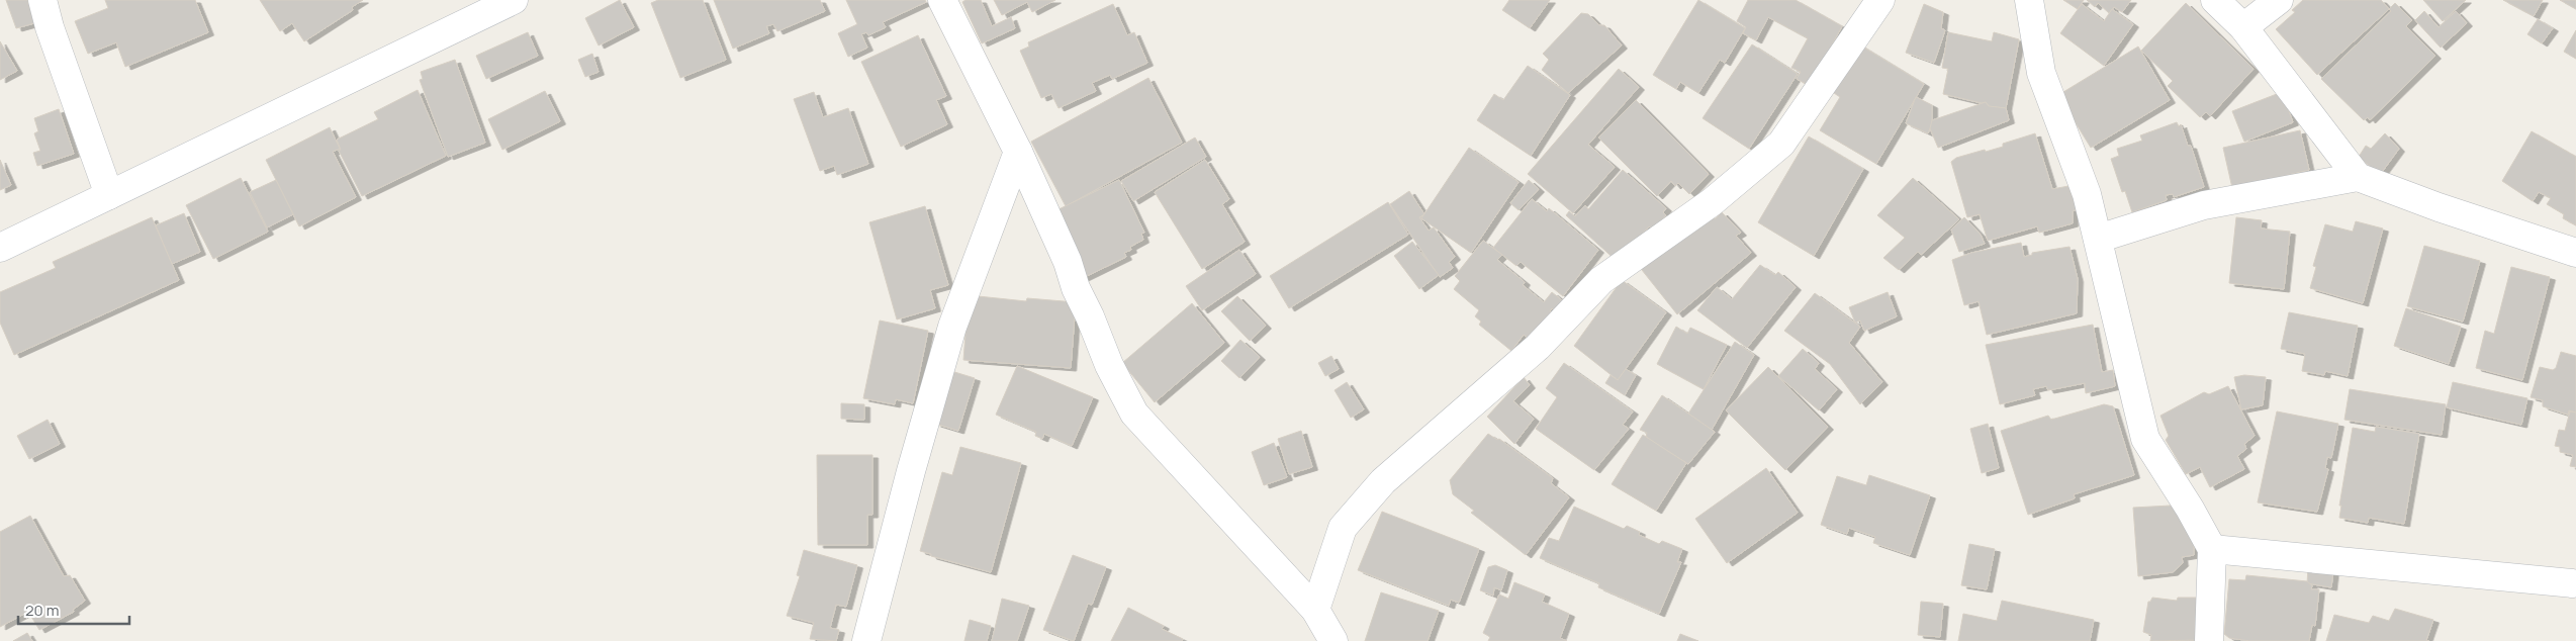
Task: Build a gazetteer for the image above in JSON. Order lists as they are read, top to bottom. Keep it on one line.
{"scale_bar":"20 m"}
